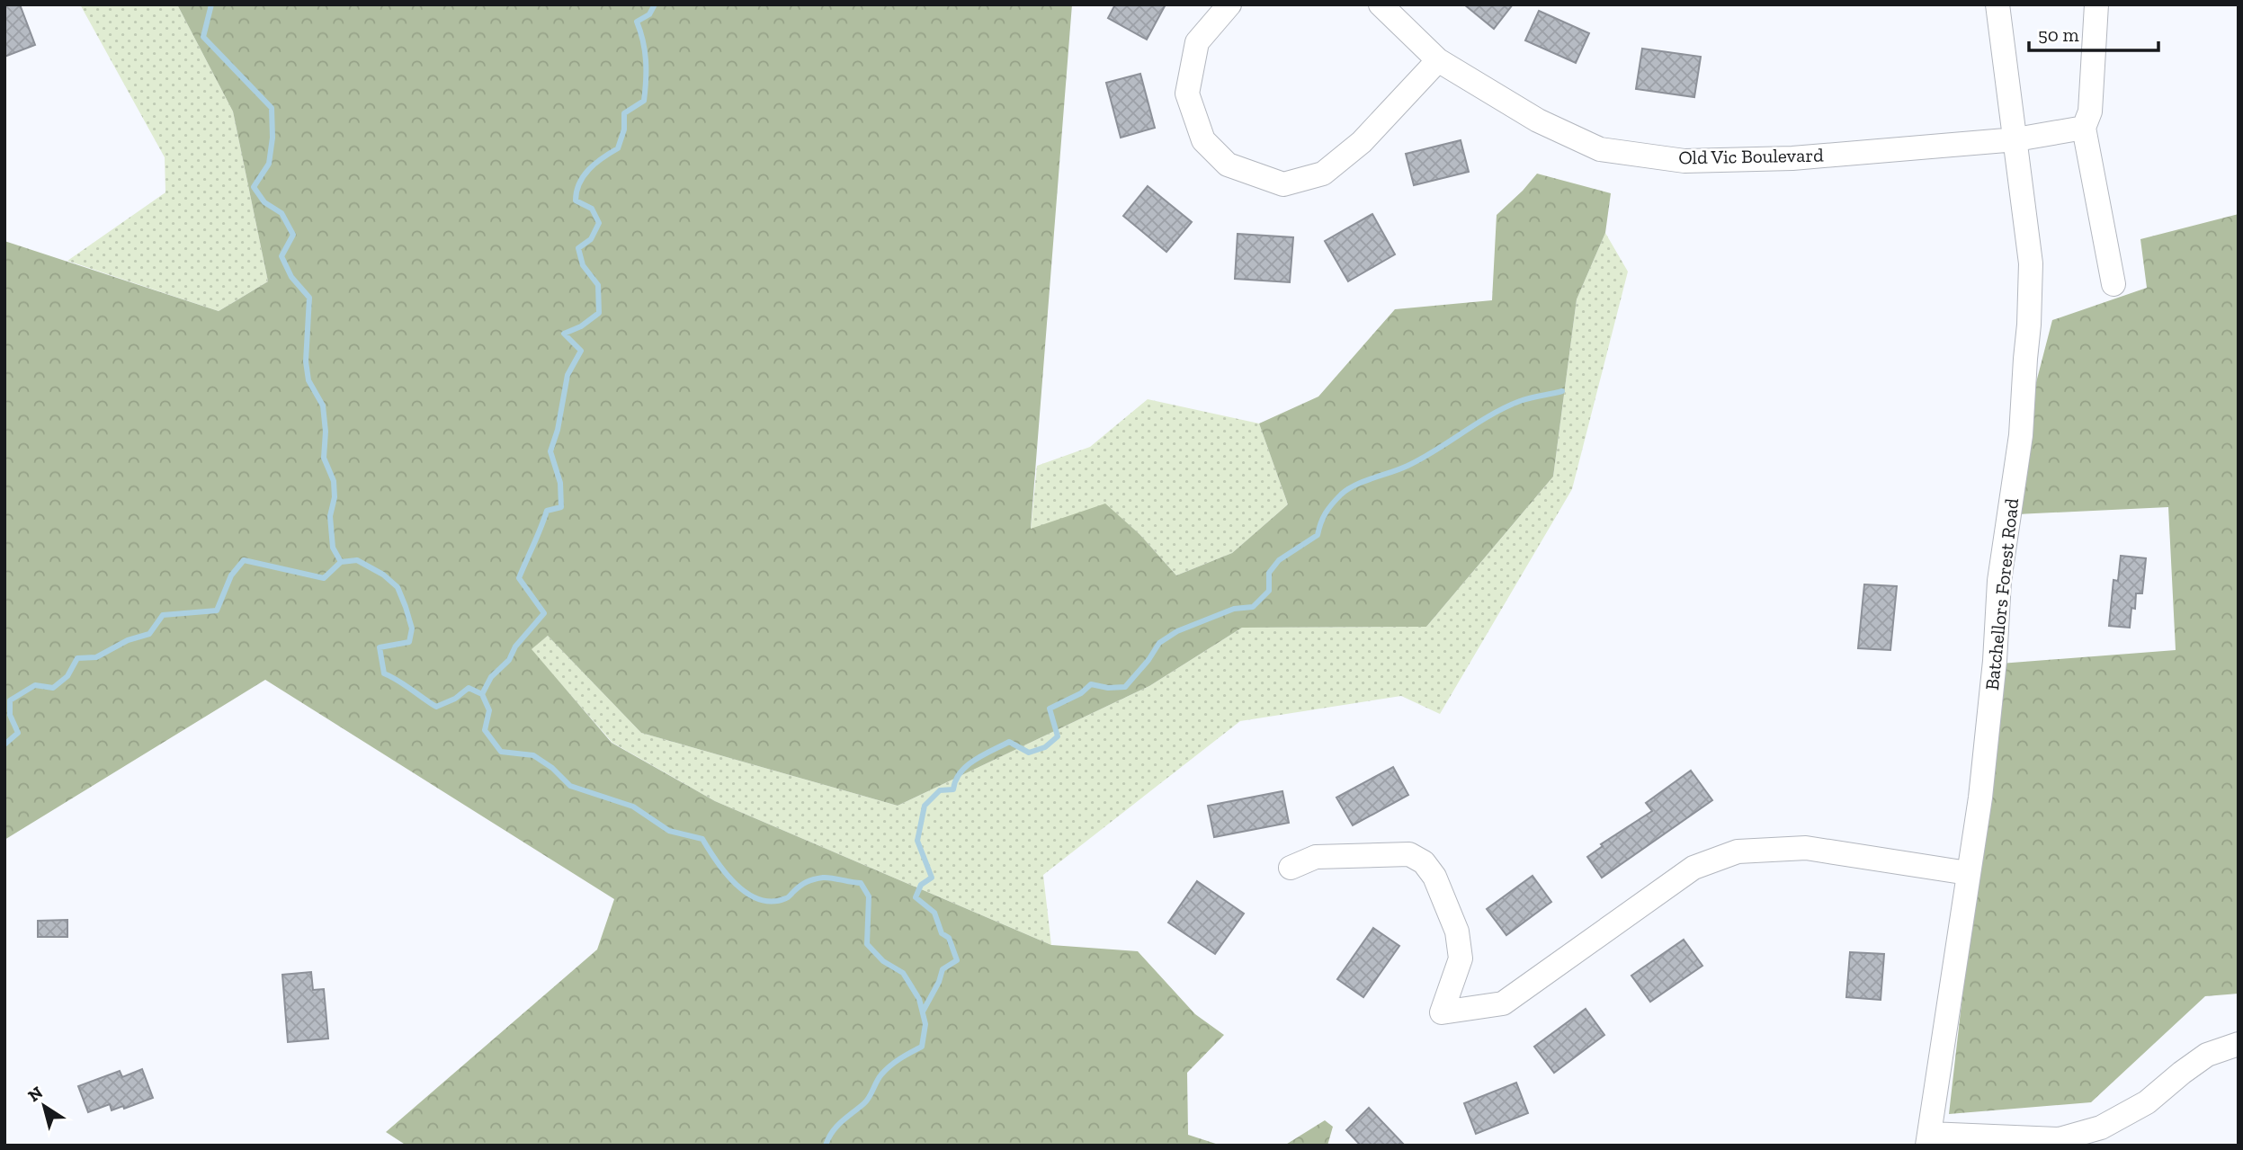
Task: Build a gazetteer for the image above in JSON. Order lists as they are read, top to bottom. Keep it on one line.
{"streets":{"street":["Old Vic Boulevard","Batchellors Forest Road"]},"crossings":[["Old Vic Boulevard","Batchellors Forest Road"]],"scale_bar":"50 m","north":"top left"}
